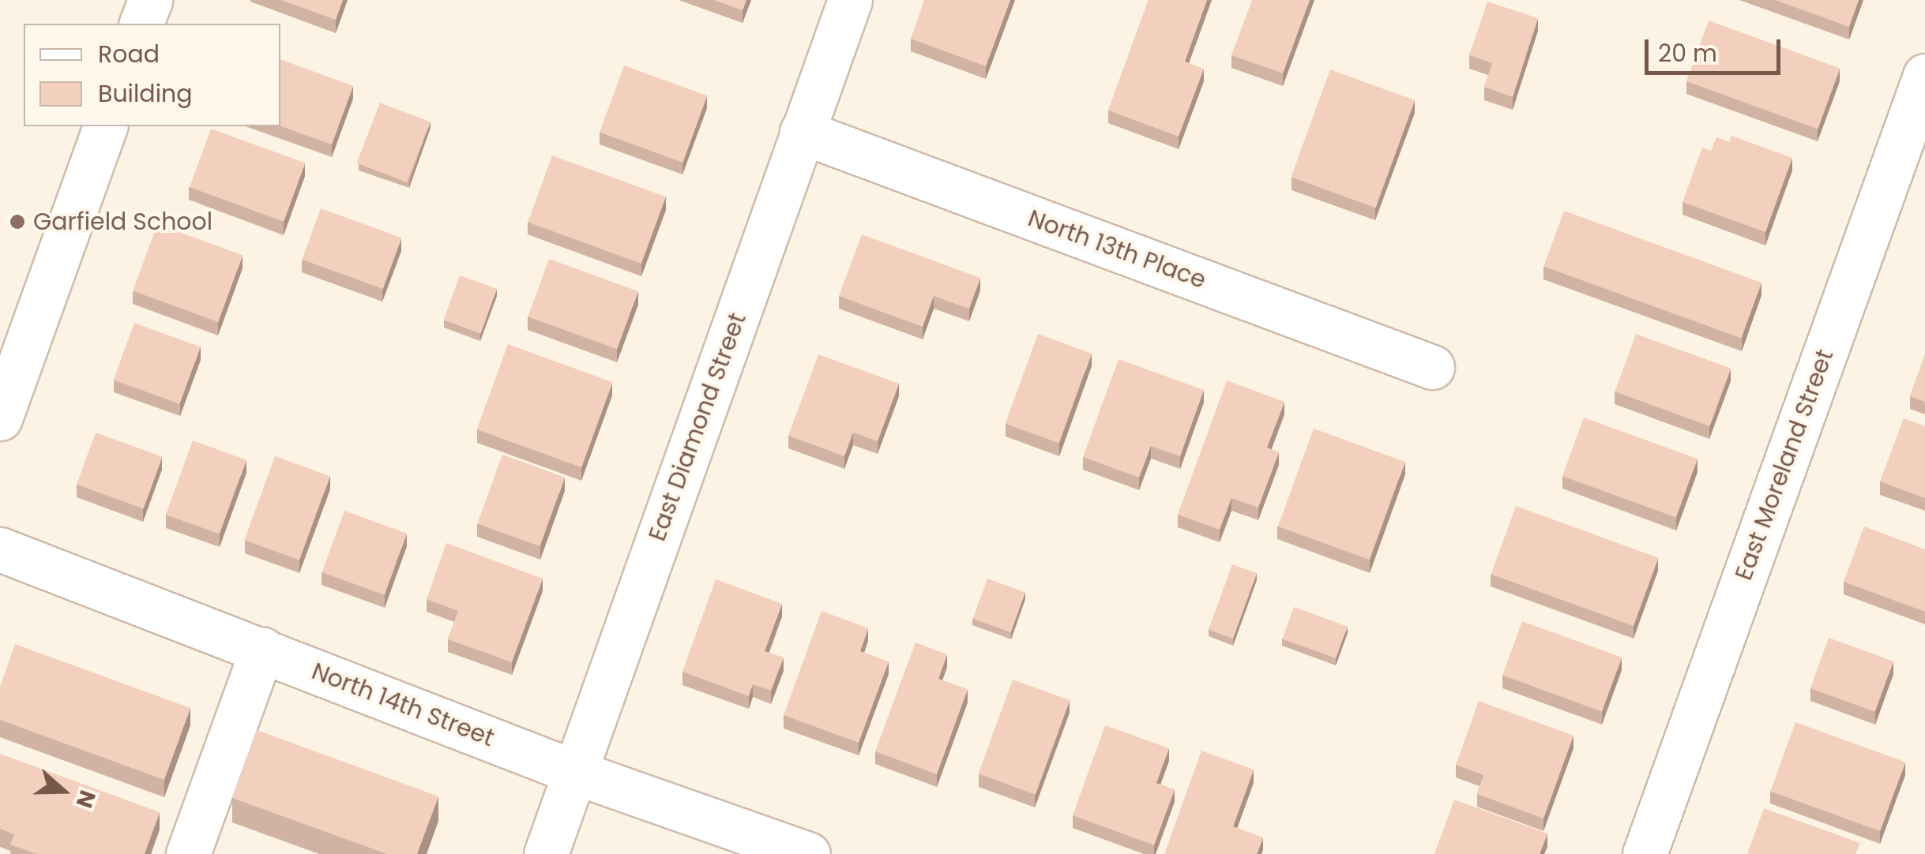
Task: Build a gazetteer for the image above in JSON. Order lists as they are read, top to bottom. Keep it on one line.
{"streets":{"street":["North 13th Place","East Diamond Street","East Moreland Street","North 14th Street"]},"crossings":[["North 13th Place","East Diamond Street"],["East Diamond Street","North 14th Street"]],"places":["Garfield School"],"legend":["Road","Building"],"scale_bar":"20 m","north":"right"}
